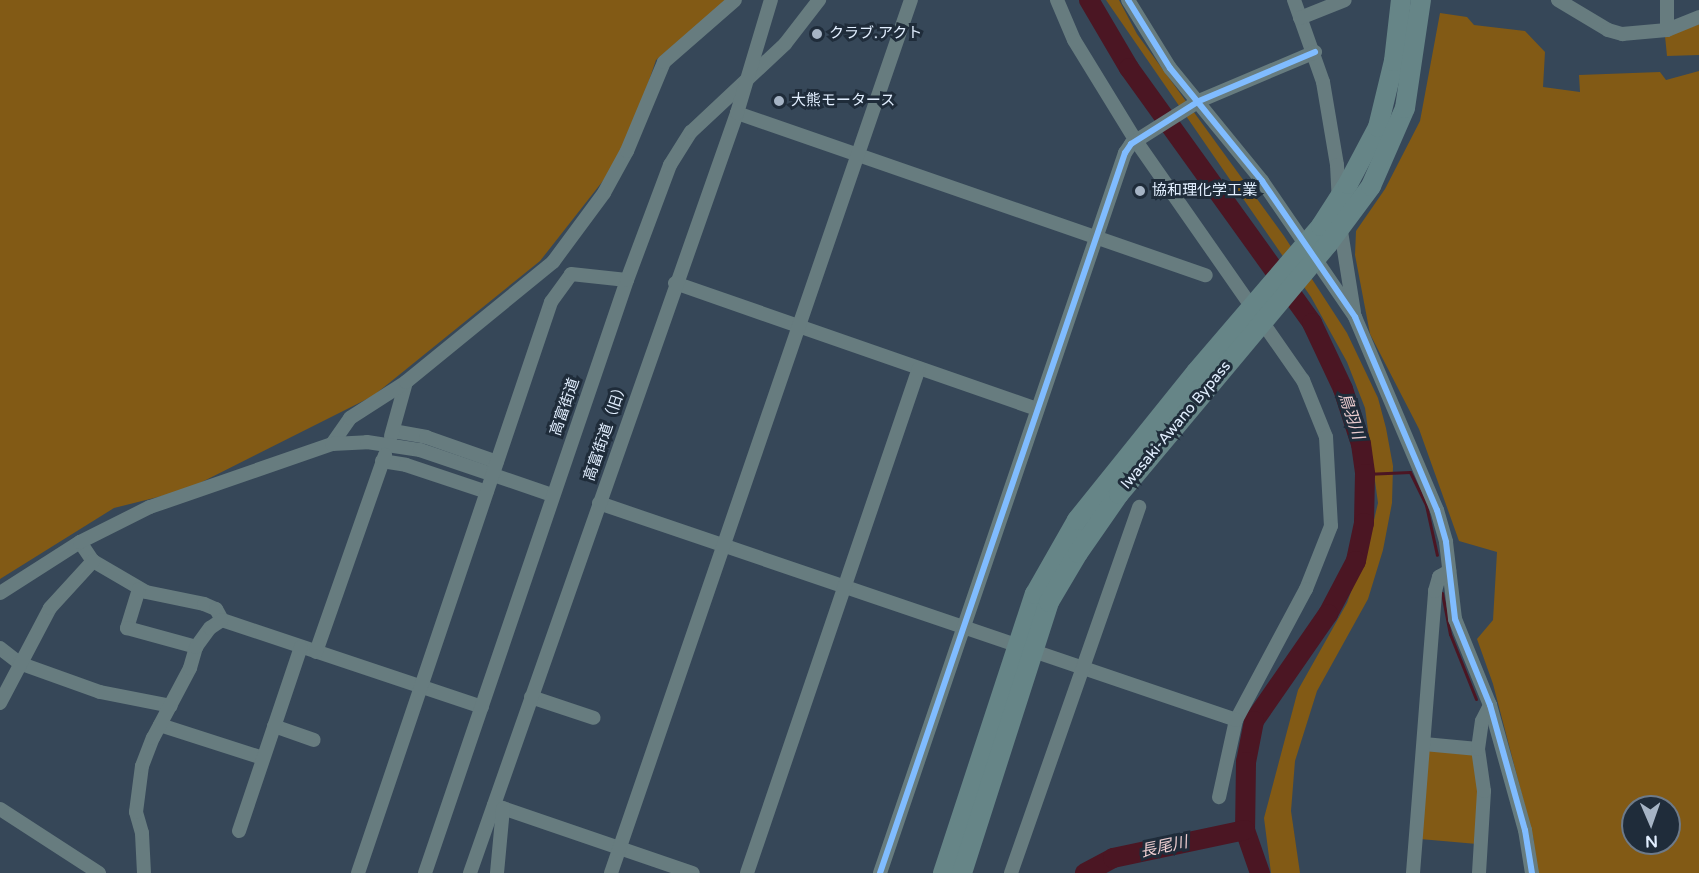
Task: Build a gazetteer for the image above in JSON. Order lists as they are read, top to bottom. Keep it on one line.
{"streets":{"highway":["Iwasaki-Awano Bypass"],"street":["高富街道","高富街道（旧）"]},"crossings":[["高富街道","高富街道（旧）"]],"water":["鳥羽川","長尾川"],"places":["クラブ.アクト","大熊モータース","協和理化学工業"],"north":"bottom"}
